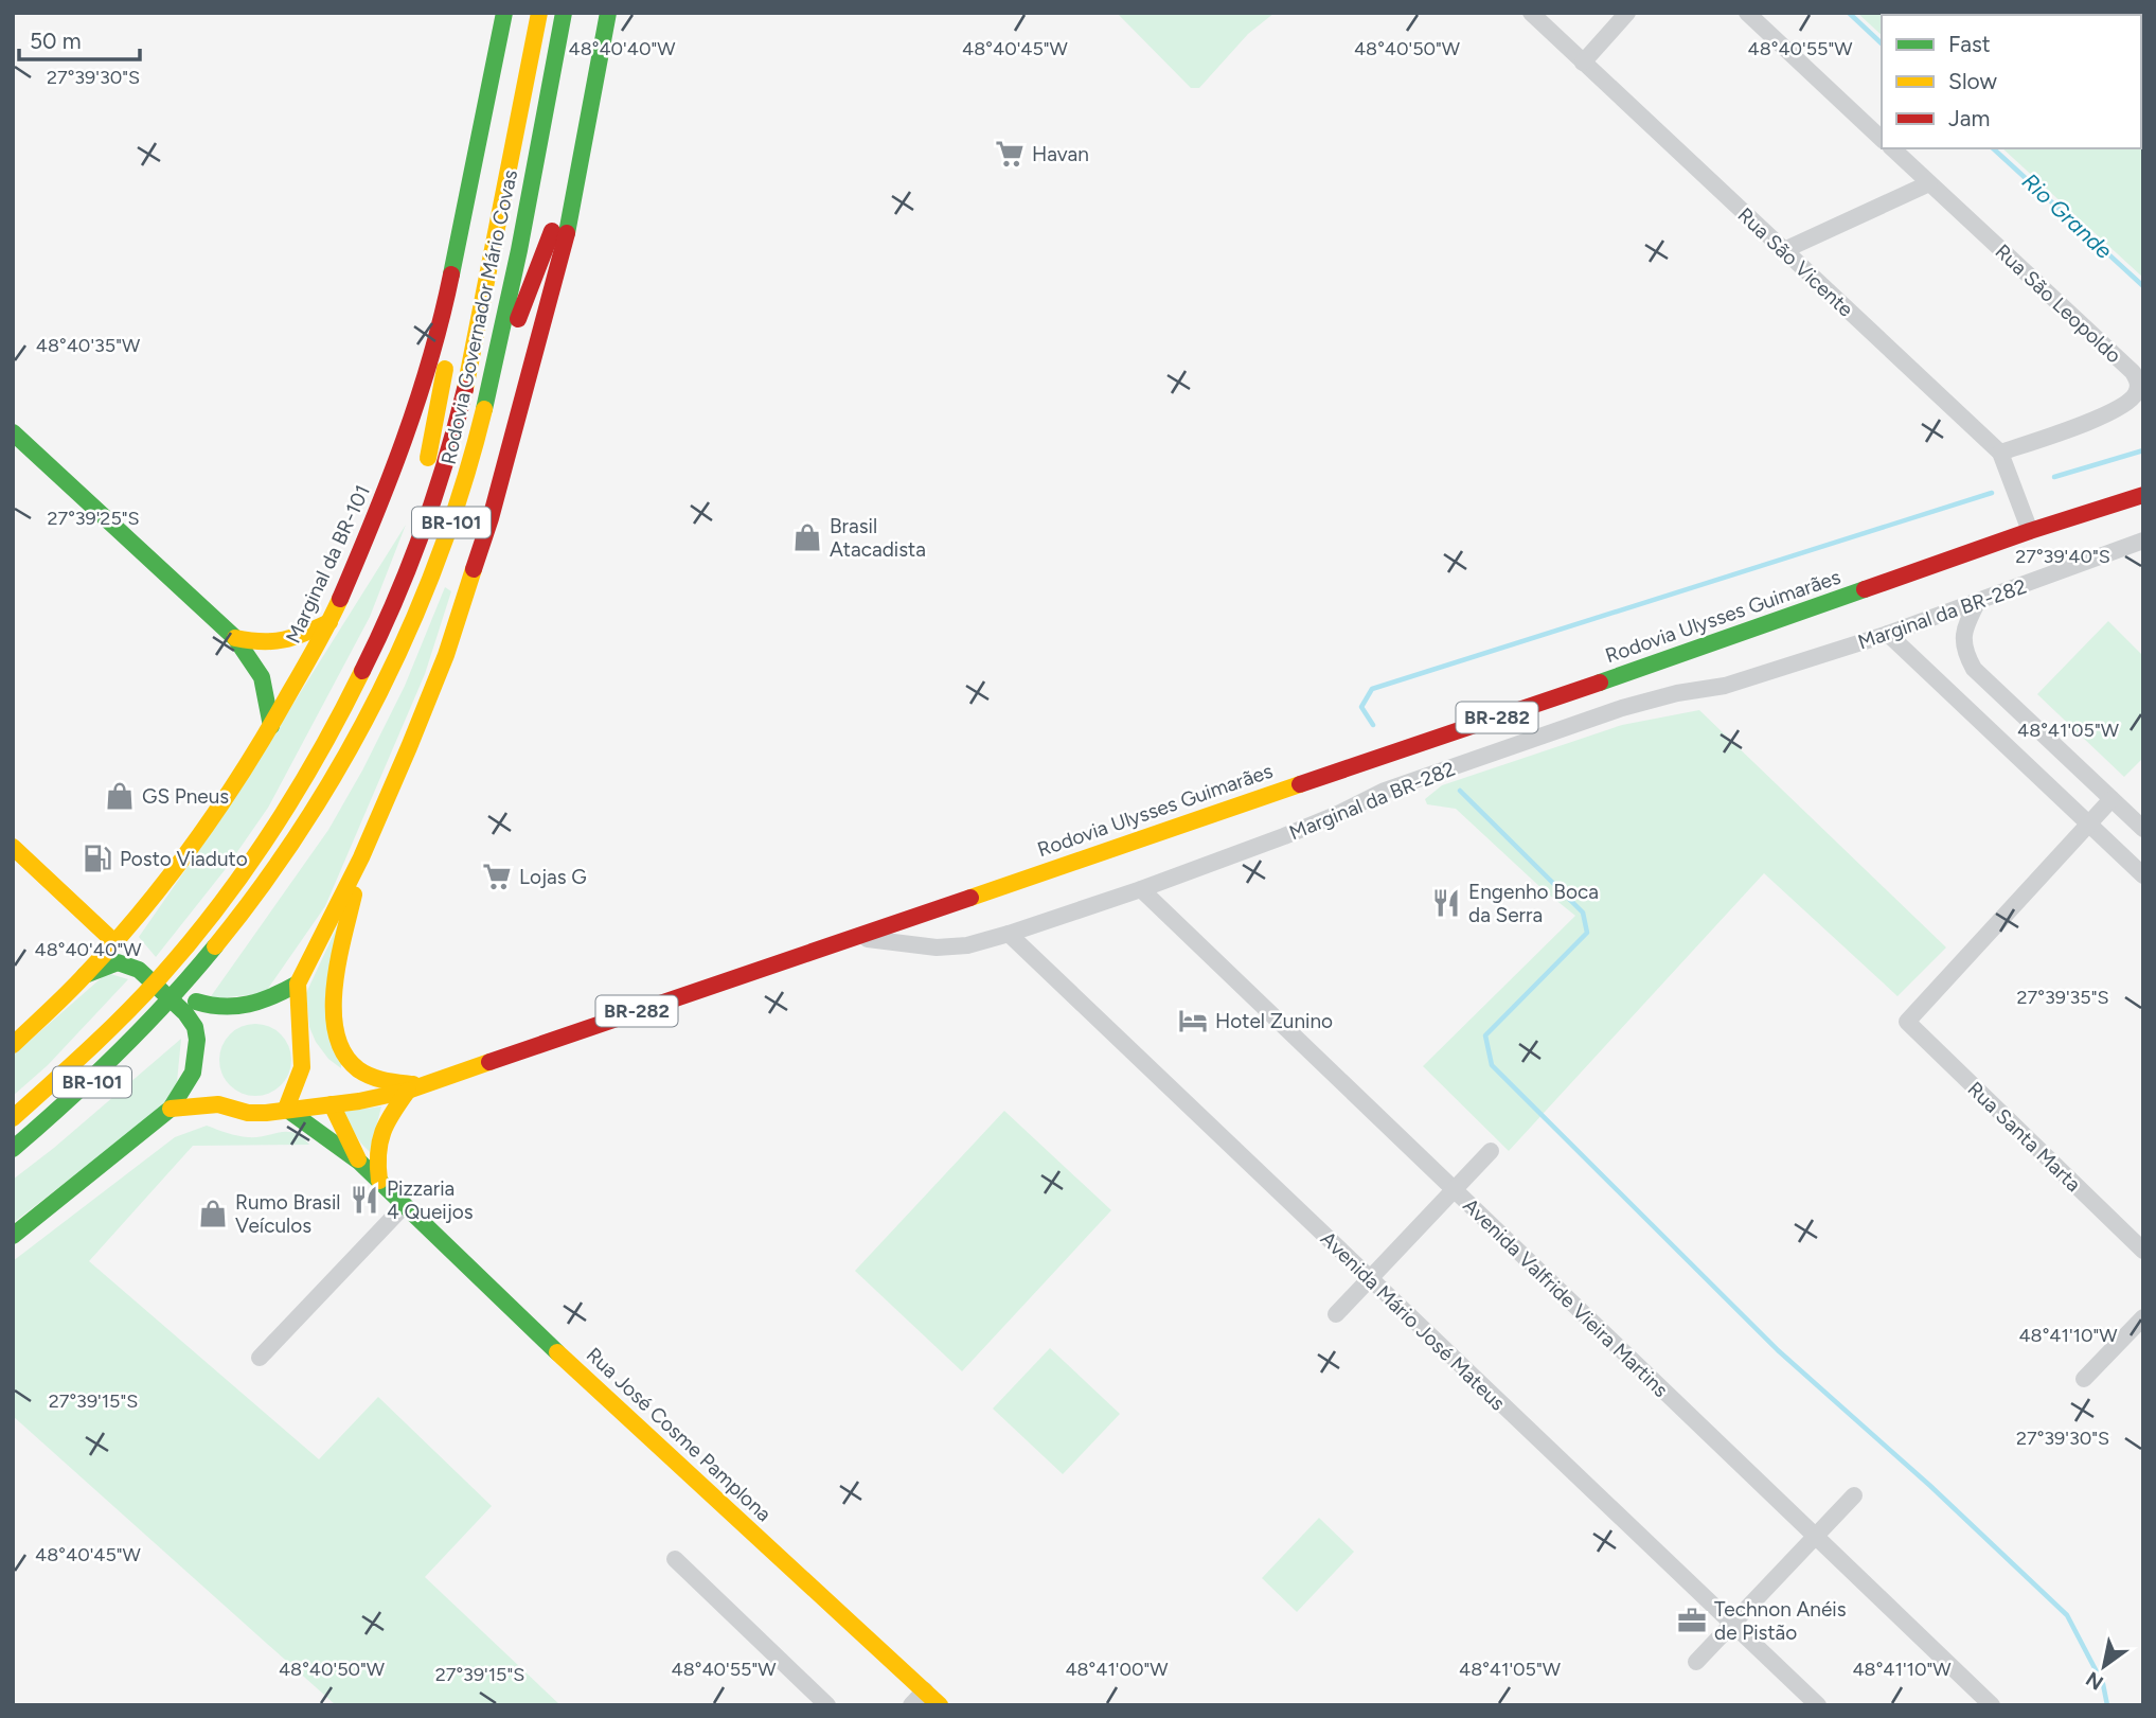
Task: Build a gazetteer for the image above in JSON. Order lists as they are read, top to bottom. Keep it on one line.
{"streets":{"main road":["Rodovia Governador Mário Covas","BR-101","Marginal da BR-101","Rodovia Ulysses Guimarães","BR-282","Rua José Cosme Pamplona"],"street":["Rua São Vicente","Rua São Leopoldo","Marginal da BR-282","Rua Santa Marta","Avenida Valfride Vieira Martins","Avenida Mário José Mateus"]},"crossings":[["Rua São Vicente","Rua São Leopoldo"],["Rua São Vicente","Rodovia Ulysses Guimarães"],["Marginal da BR-282","Rodovia Ulysses Guimarães"],["Marginal da BR-282","Avenida Valfride Vieira Martins"],["Marginal da BR-282","Avenida Mário José Mateus"],["Rodovia Ulysses Guimarães","Rua José Cosme Pamplona"]],"water":["Rio Grande"],"places":{"supermarket":["Havan","Lojas G"],"shop":["Brasil Atacadista","GS Pneus","Rumo Brasil Veículos"],"fuel station":["Posto Viaduto"],"restaurant":["Engenho Boca da Serra","Pizzaria 4 Queijos"],"hotel":["Hotel Zunino"],"office":["Technon Anéis de Pistão"]},"legend":["Fast","Slow","Jam"],"scale_bar":"50 m","north":"bottom left","coordinates":["48°40'40\"W","48°40'45\"W","48°40'50\"W","48°40'55\"W","27°39'30\"S","48°40'35\"W","27°39'25\"S","27°39'40\"S","48°41'05\"W","27°39'35\"S","48°41'10\"W","27°39'15\"S","48°41'00\"W"]}
